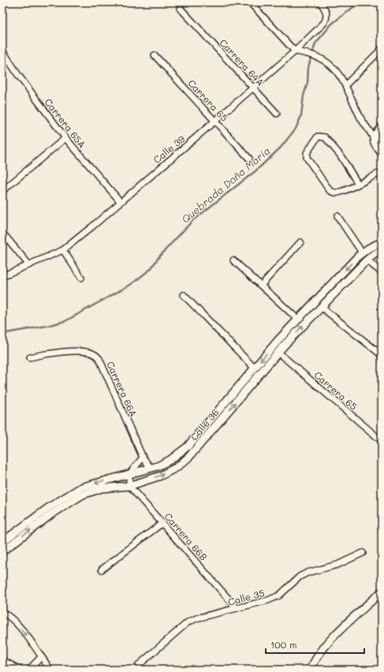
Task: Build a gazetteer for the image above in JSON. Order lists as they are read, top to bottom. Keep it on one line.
{"streets":{"main road":["Calle 36"],"street":["Carrera 64A","Carrera 65","Carrera 65A","Calle 39","Carrera 66A","Carrera 66B","Calle 35"]},"crossings":[["Carrera 64A","Calle 39"],["Carrera 65","Calle 39"],["Carrera 65","Calle 36"],["Carrera 65A","Calle 39"],["Carrera 66A","Calle 36"],["Calle 36","Carrera 66B"],["Carrera 66B","Calle 35"]],"water":["Quebrada Doña María"],"scale_bar":"100 m"}
